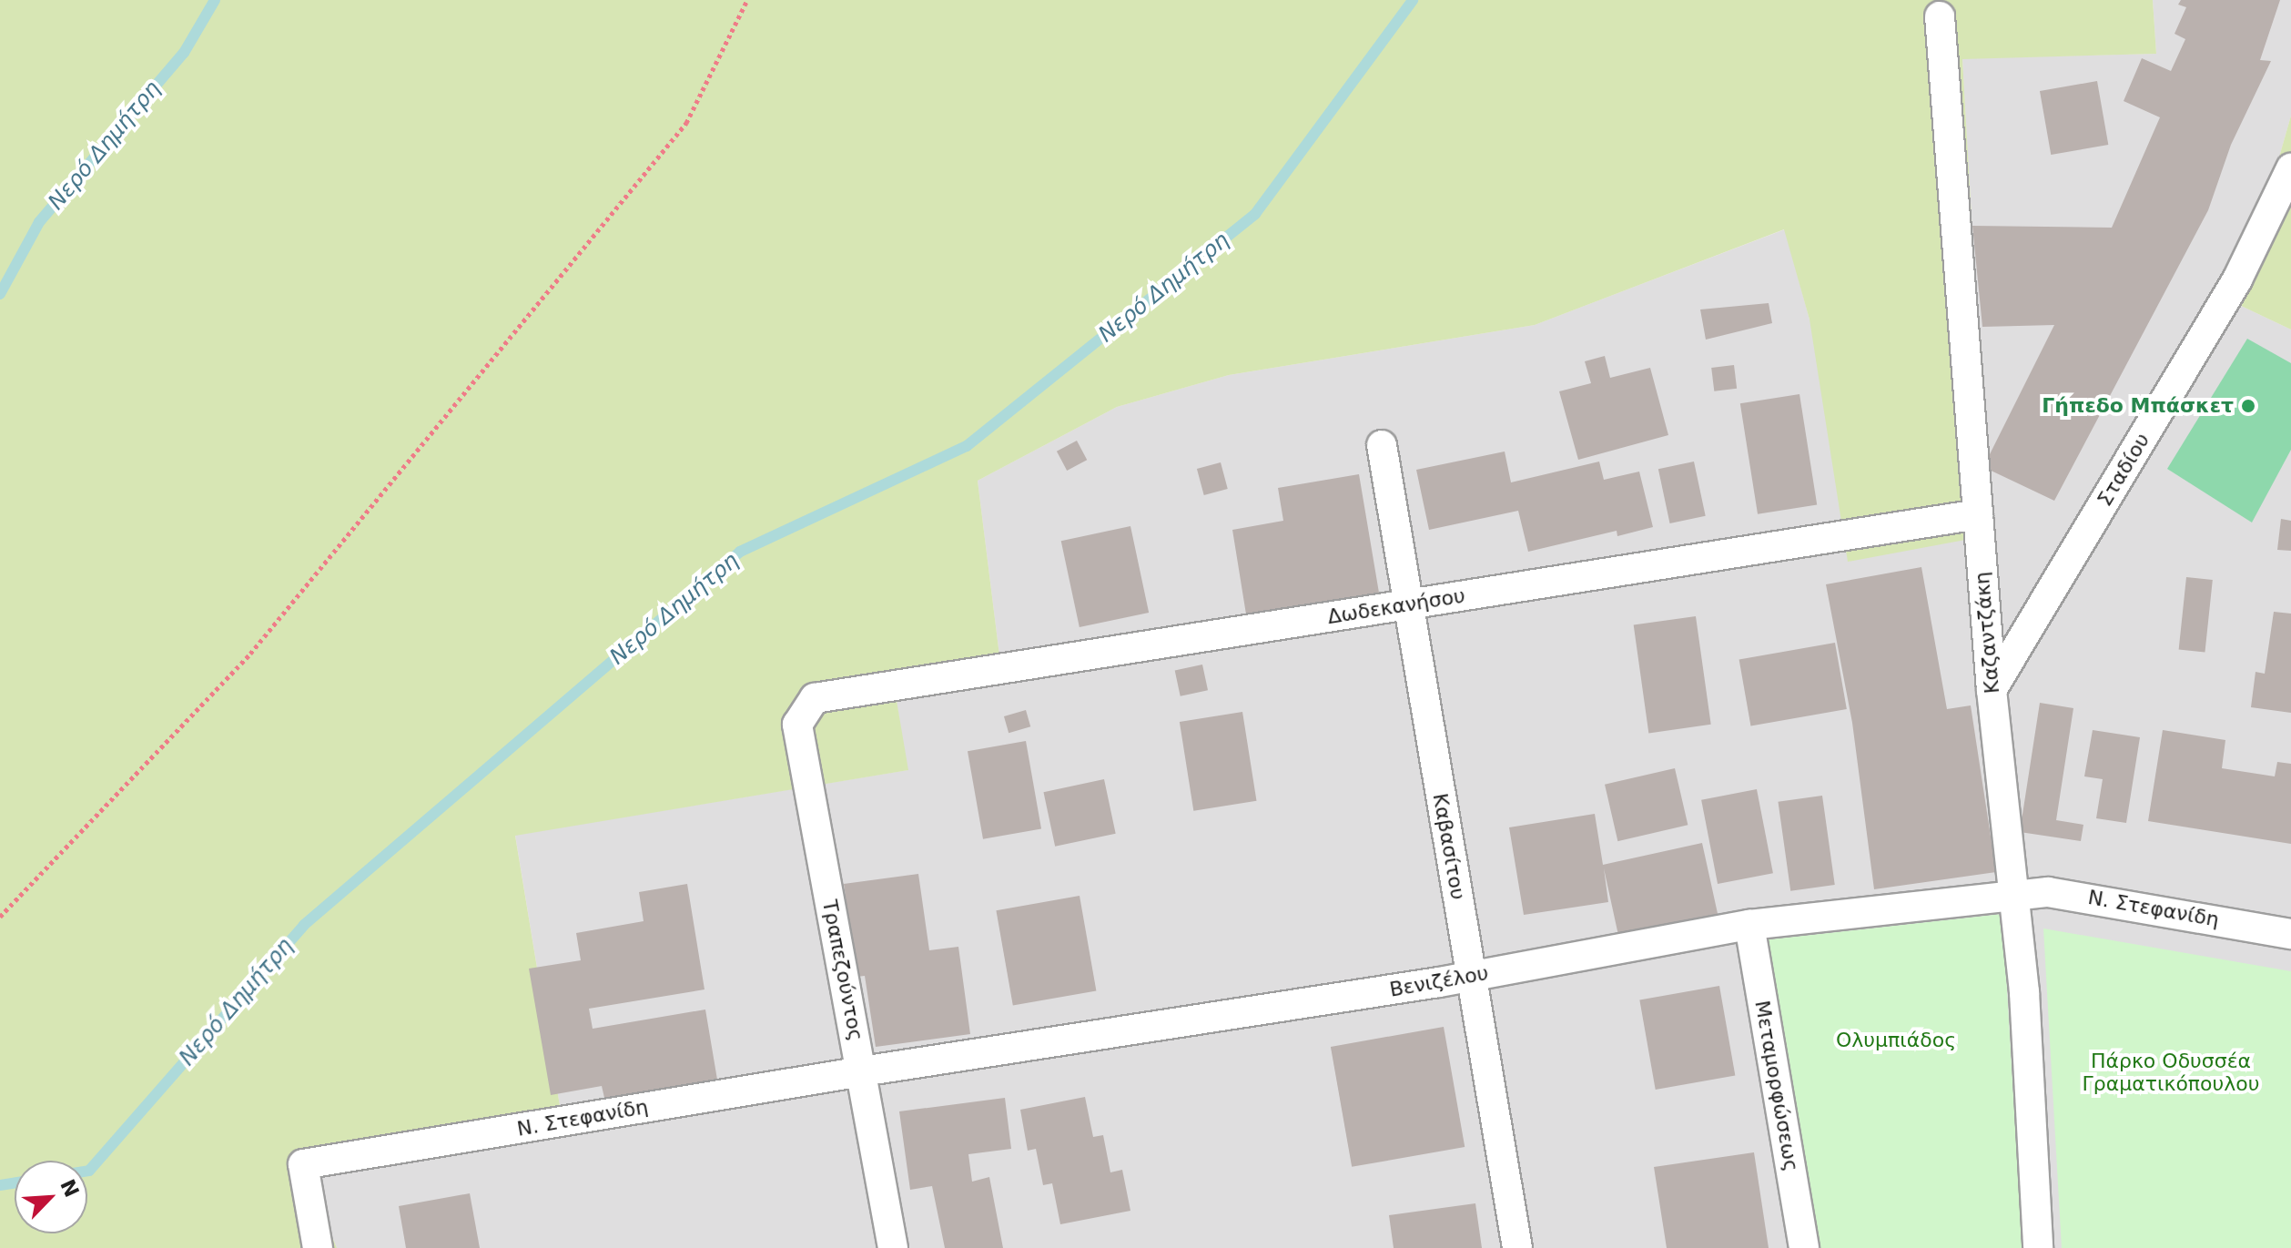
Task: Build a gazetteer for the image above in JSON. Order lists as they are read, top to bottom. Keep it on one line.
{"streets":{"street":["Σταδίου","Δωδεκανήσου","Καζαντζάκη","Καβασίτου","Ν. Στεφανίδη","Τραπεζούντος","Βενιζέλου","Μεταμορφώσεως"]},"crossings":[["Σταδίου","Καζαντζάκη"],["Δωδεκανήσου","Καζαντζάκη"],["Δωδεκανήσου","Καβασίτου"],["Δωδεκανήσου","Τραπεζούντος"],["Καζαντζάκη","Ν. Στεφανίδη"],["Καζαντζάκη","Βενιζέλου"],["Καβασίτου","Βενιζέλου"],["Ν. Στεφανίδη","Τραπεζούντος"],["Ν. Στεφανίδη","Βενιζέλου"],["Τραπεζούντος","Βενιζέλου"],["Βενιζέλου","Μεταμορφώσεως"]],"water":["Νερό Δημήτρη"],"parks":["Ολυμπιάδος","Πάρκο Οδυσσέα Γραματικόπουλου"],"places":["Γήπεδο Μπάσκετ"],"north":"top right"}
